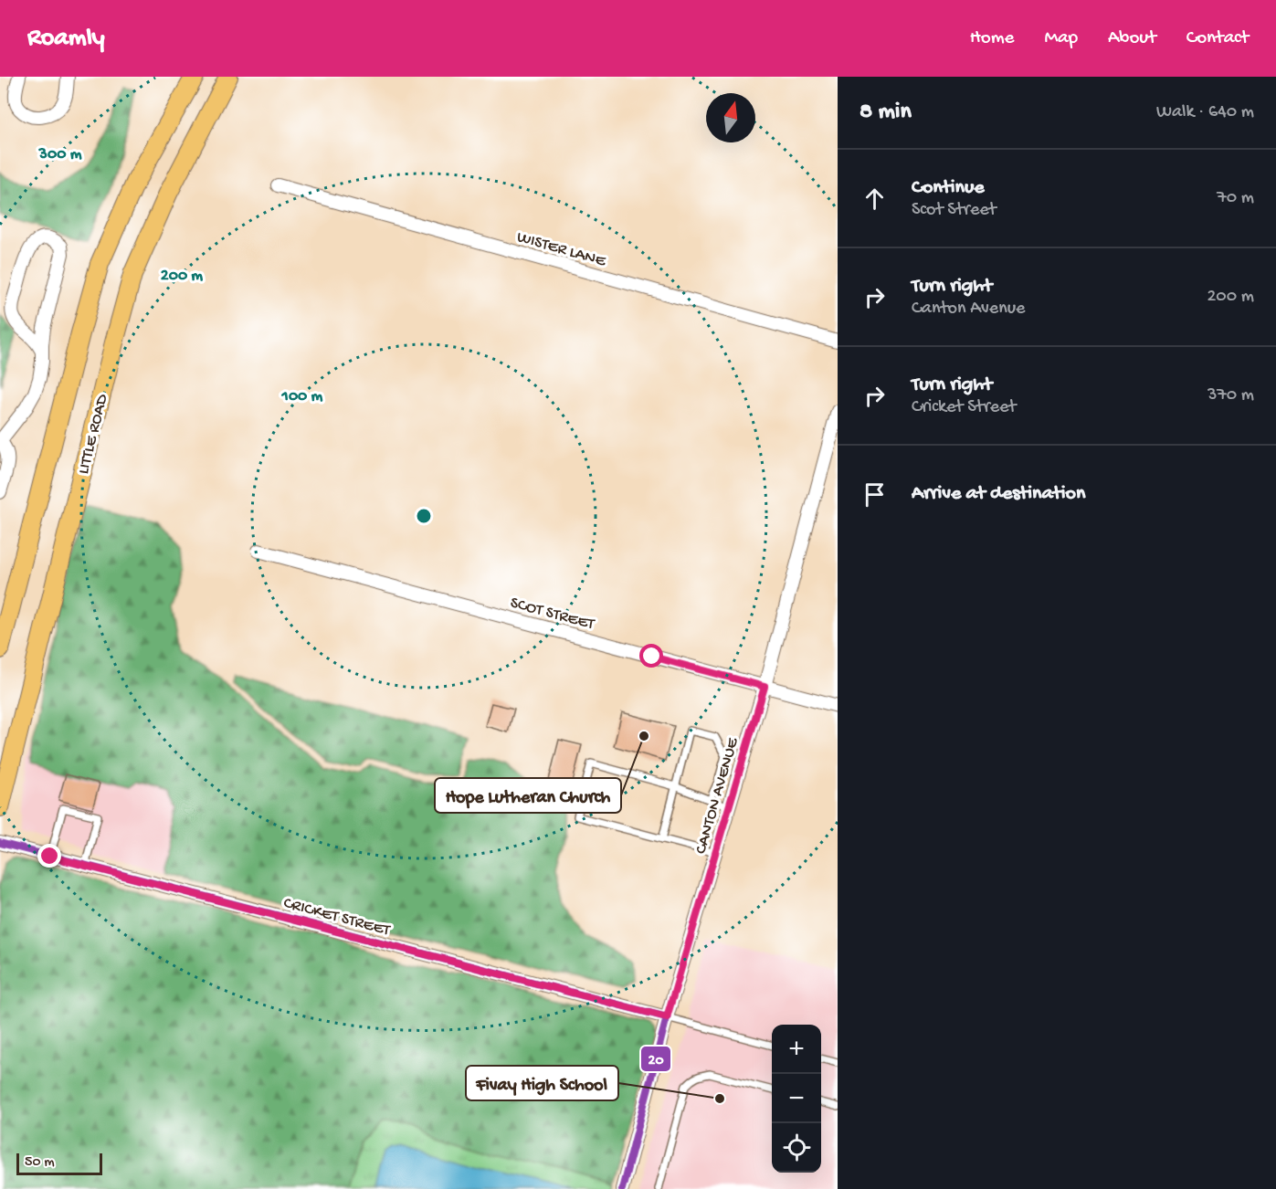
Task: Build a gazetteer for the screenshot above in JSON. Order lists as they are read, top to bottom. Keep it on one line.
{"streets":{"main road":["LITTLE ROAD"],"street":["WISTER LANE","SCOT STREET","CANTON AVENUE","CRICKET STREET"]},"crossings":[["SCOT STREET","CANTON AVENUE"],["CANTON AVENUE","CRICKET STREET"]],"places":["Hope Lutheran Church","Fivay High School"],"lines":["transit line 20"],"scale_bar":"50 m","north":"top","page":{"header":"Roamly","nav":["Home","Map","About","Contact"],"heading":["8 min","Walk · 640 m"],"list":[["Continue","Scot Street","70 m"],["Turn right","Canton Avenue","200 m"],["Turn right","Cricket Street","370 m"],"Arrive at destination"],"map_buttons":["+","−"],"scale":"50 m"},"rings":["300 m","200 m","100 m"]}
